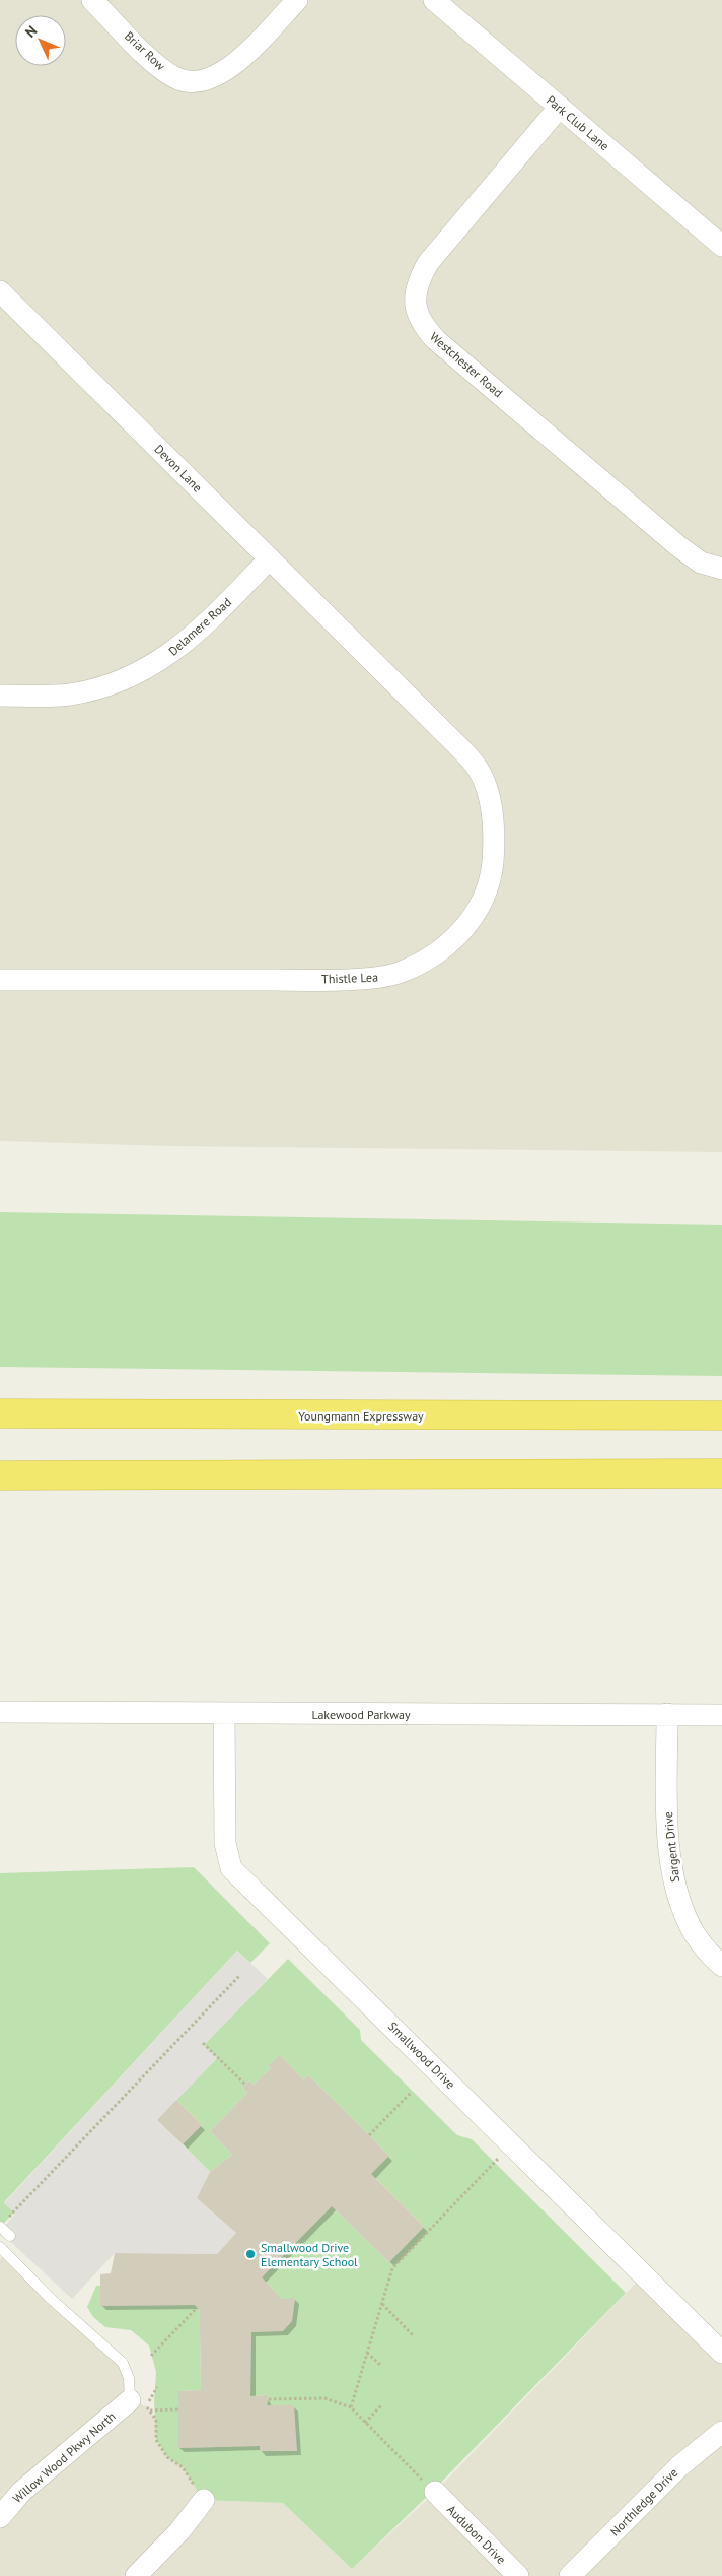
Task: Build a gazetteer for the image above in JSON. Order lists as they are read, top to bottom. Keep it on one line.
{"streets":{"highway":["Youngmann Expressway"],"street":["Briar Row","Park Club Lane","Westchester Road","Devon Lane","Delamere Road","Thistle Lea","Lakewood Parkway","Sargent Drive","Smallwood Drive","Willow Wood Pkwy North","Northledge Drive","Audubon Drive"]},"crossings":[["Park Club Lane","Westchester Road"],["Devon Lane","Delamere Road"],["Devon Lane","Thistle Lea"],["Lakewood Parkway","Sargent Drive"],["Lakewood Parkway","Smallwood Drive"]],"places":["Smallwood Drive Elementary School"],"north":"top left"}
